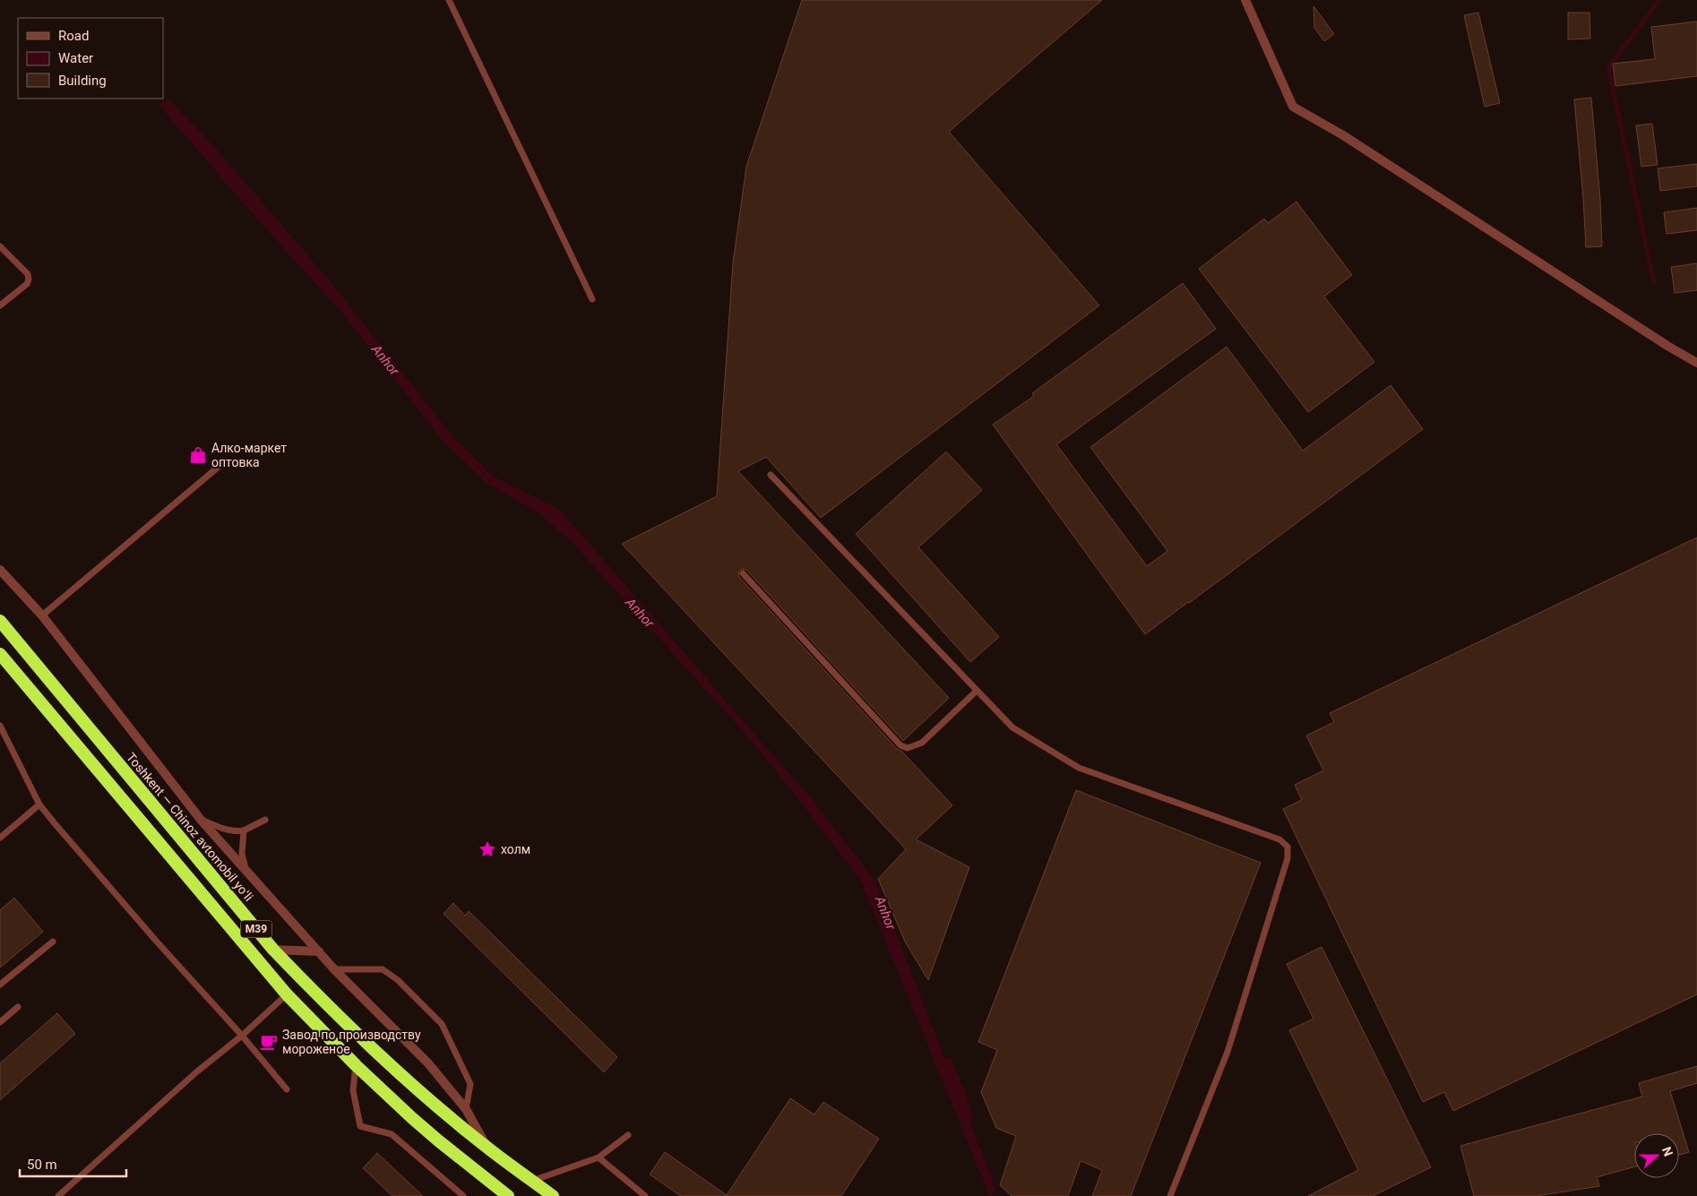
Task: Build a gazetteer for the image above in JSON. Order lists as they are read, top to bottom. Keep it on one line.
{"streets":{"highway":["Toshkent — Chinoz avtomobil yoʻli","M39"]},"crossings":[["Toshkent — Chinoz avtomobil yoʻli","M39"]],"water":["Anhor"],"places":{"shop":["Алко-маркет оптовка"],"place":["холм"],"cafe":["Завод по производству мороженое"]},"legend":["Road","Water","Building"],"scale_bar":"50 m","north":"right"}
